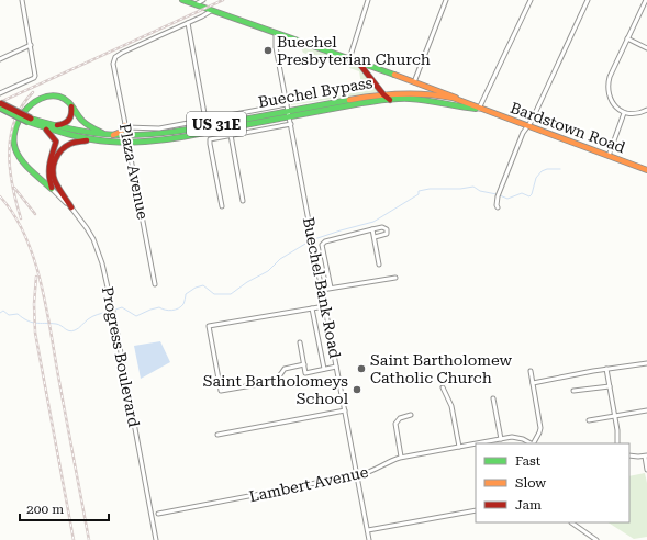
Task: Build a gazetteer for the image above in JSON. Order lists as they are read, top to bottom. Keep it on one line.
{"streets":{"main road":["Buechel Bypass","US 31E","Bardstown Road"],"street":["Plaza Avenue","Buechel Bank Road","Progress Boulevard","Lambert Avenue"]},"crossings":[["Buechel Bypass","Bardstown Road"],["Buechel Bypass","Plaza Avenue"],["Buechel Bypass","Buechel Bank Road"],["Bardstown Road","Buechel Bank Road"],["Buechel Bank Road","Lambert Avenue"]],"places":["Buechel Presbyterian Church","Saint Bartholomew Catholic Church","Saint Bartholomeys School"],"legend":["Fast","Slow","Jam"],"scale_bar":"200 m"}
